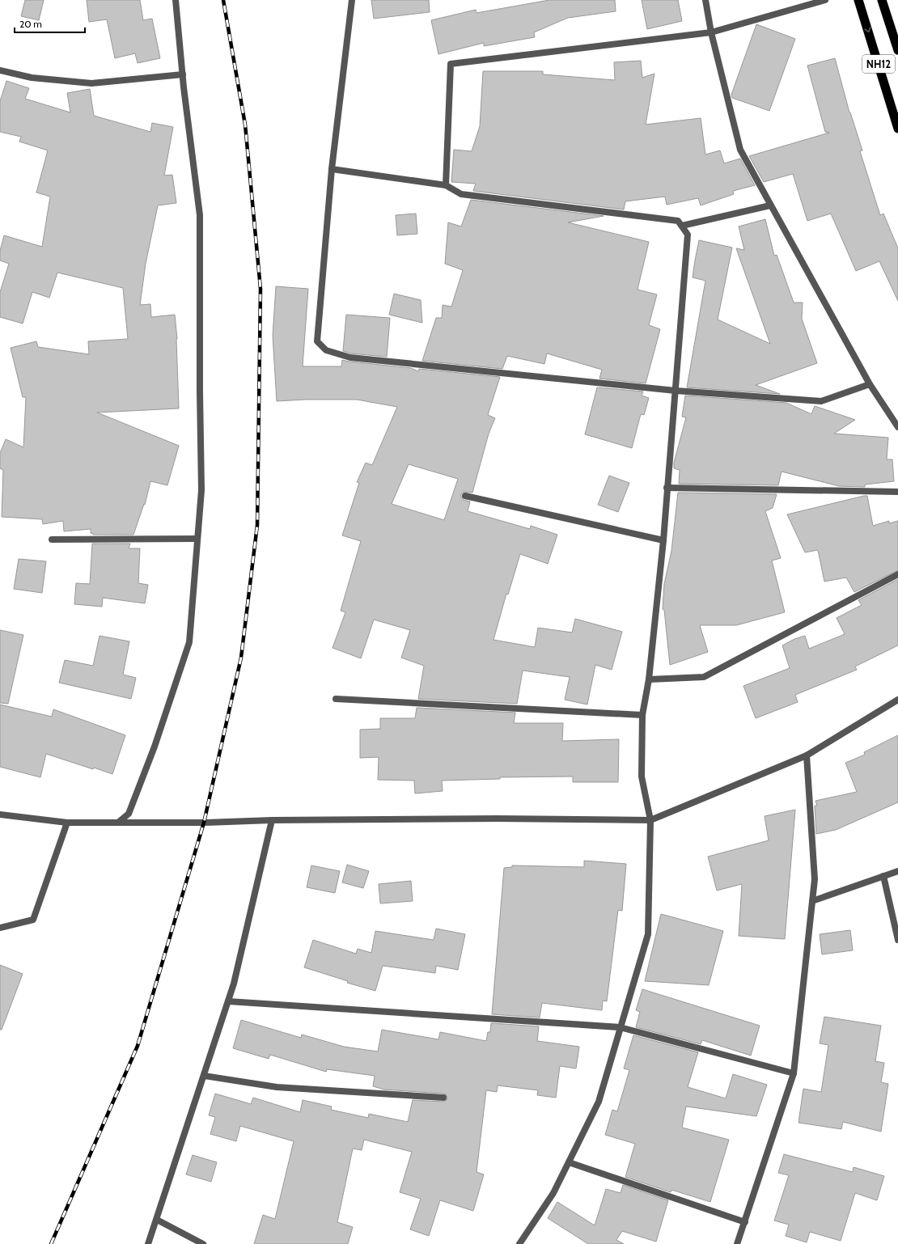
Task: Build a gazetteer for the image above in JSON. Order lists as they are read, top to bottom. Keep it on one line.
{"streets":{"highway":["NH12"]},"scale_bar":"20 m"}
